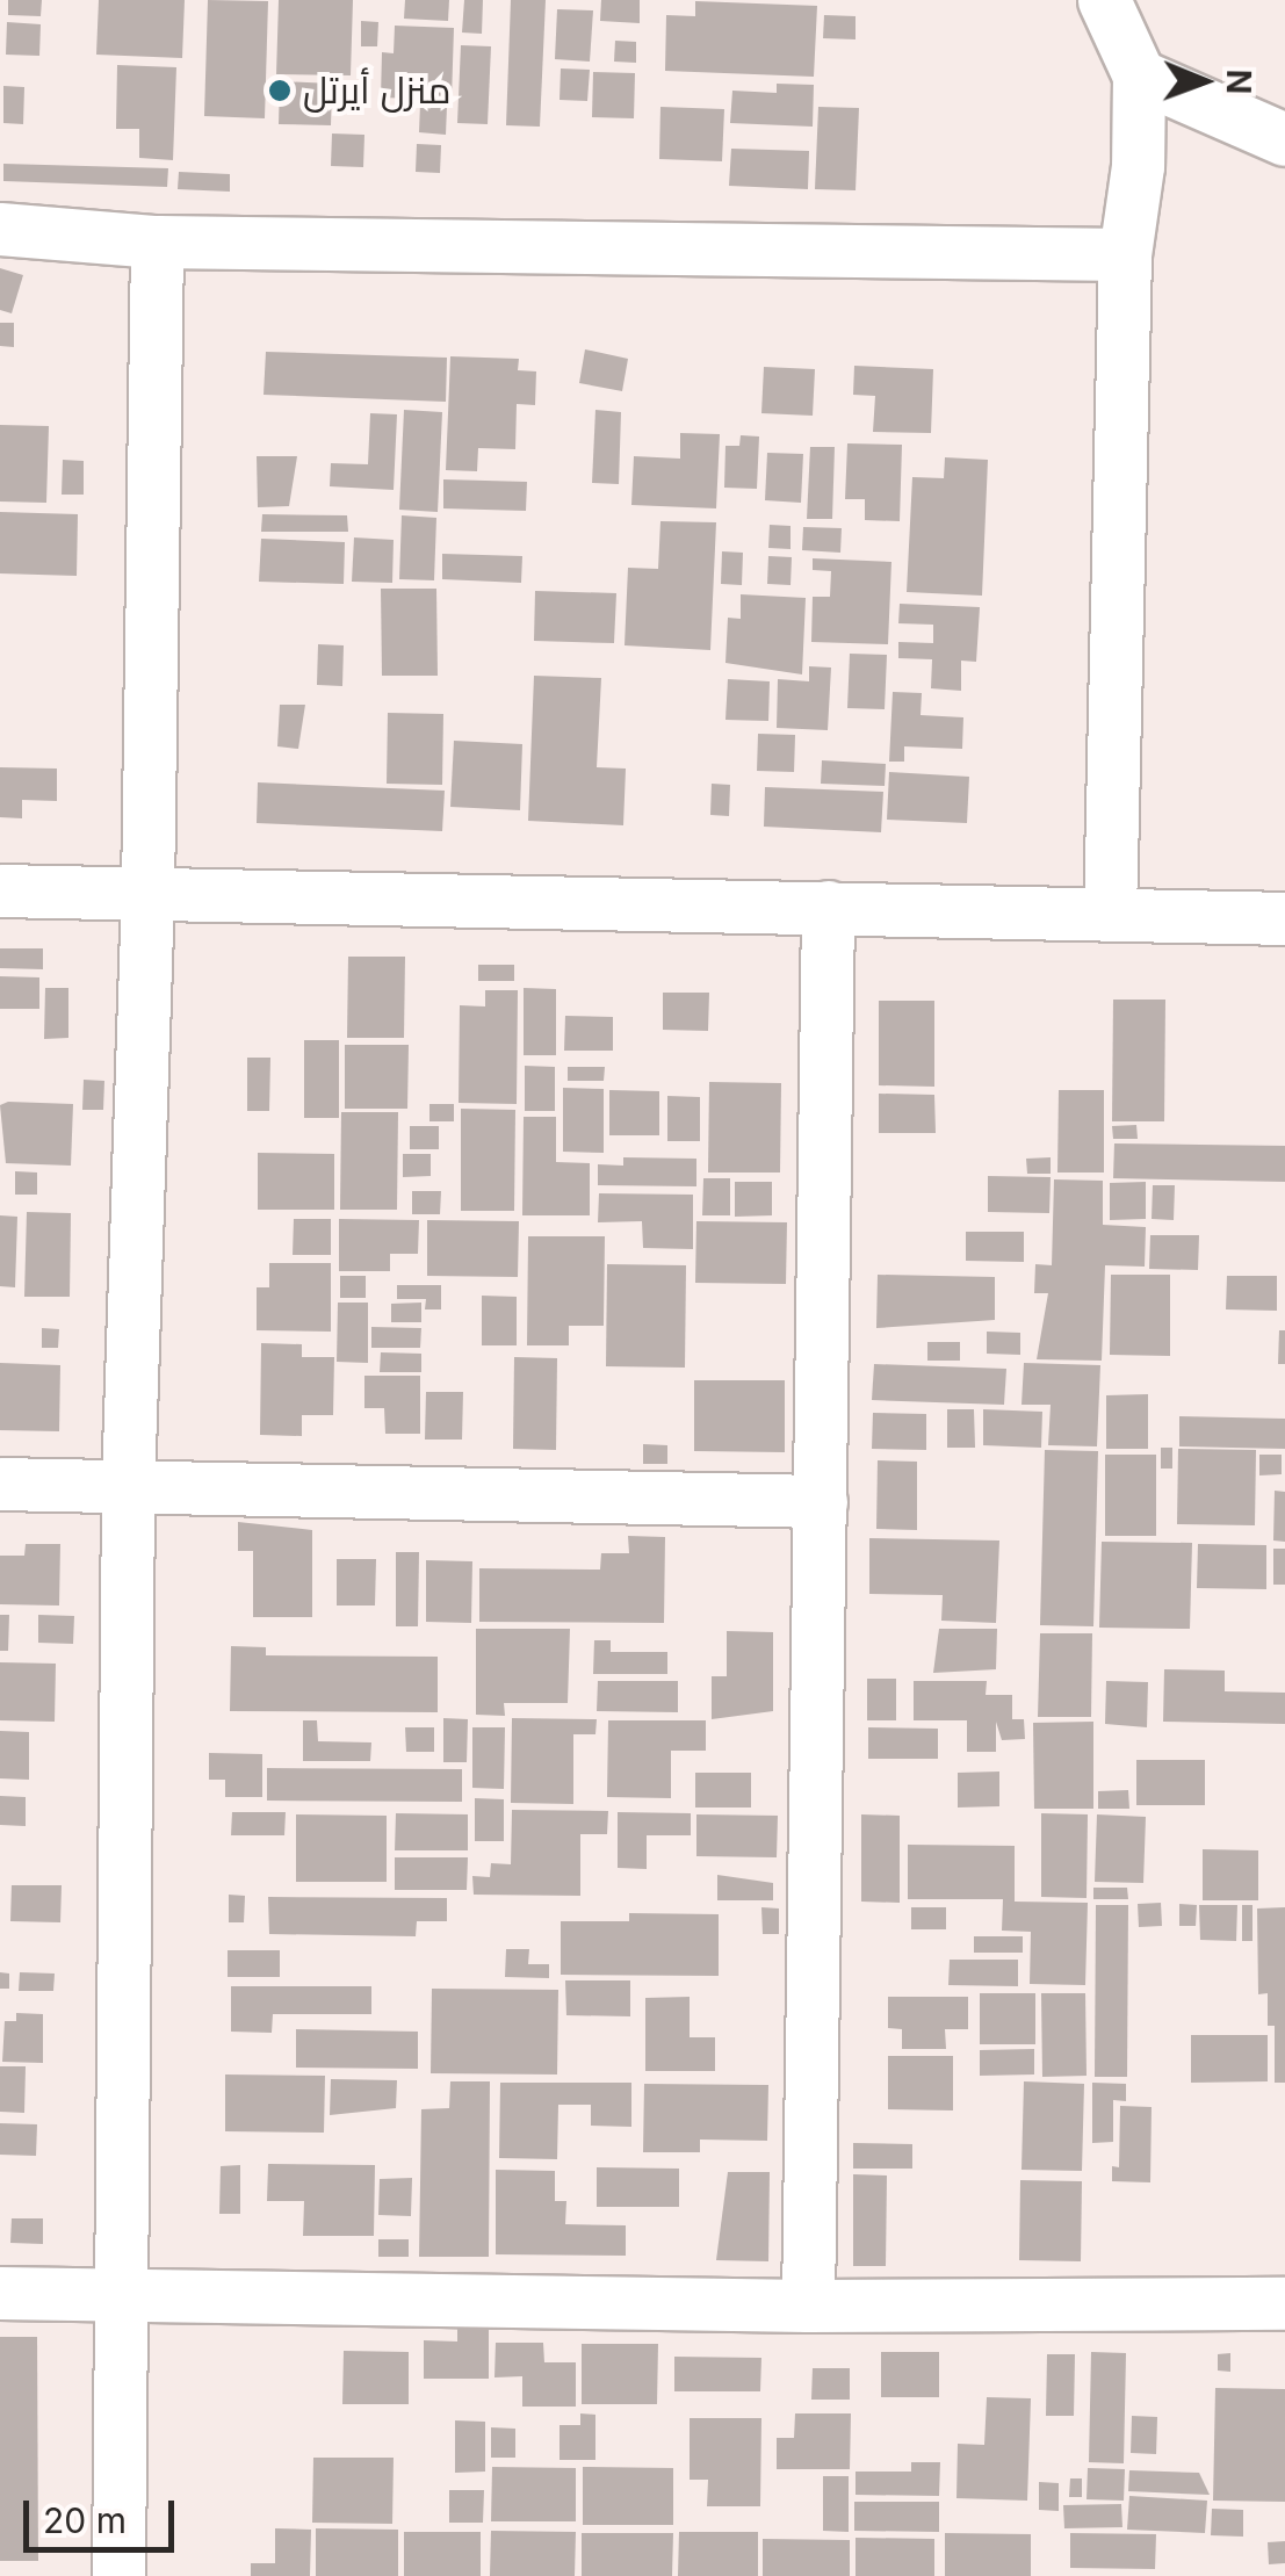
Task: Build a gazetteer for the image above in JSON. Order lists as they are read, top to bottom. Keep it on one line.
{"places":["منزل أيرتل"],"scale_bar":"20 m","north":"right"}
